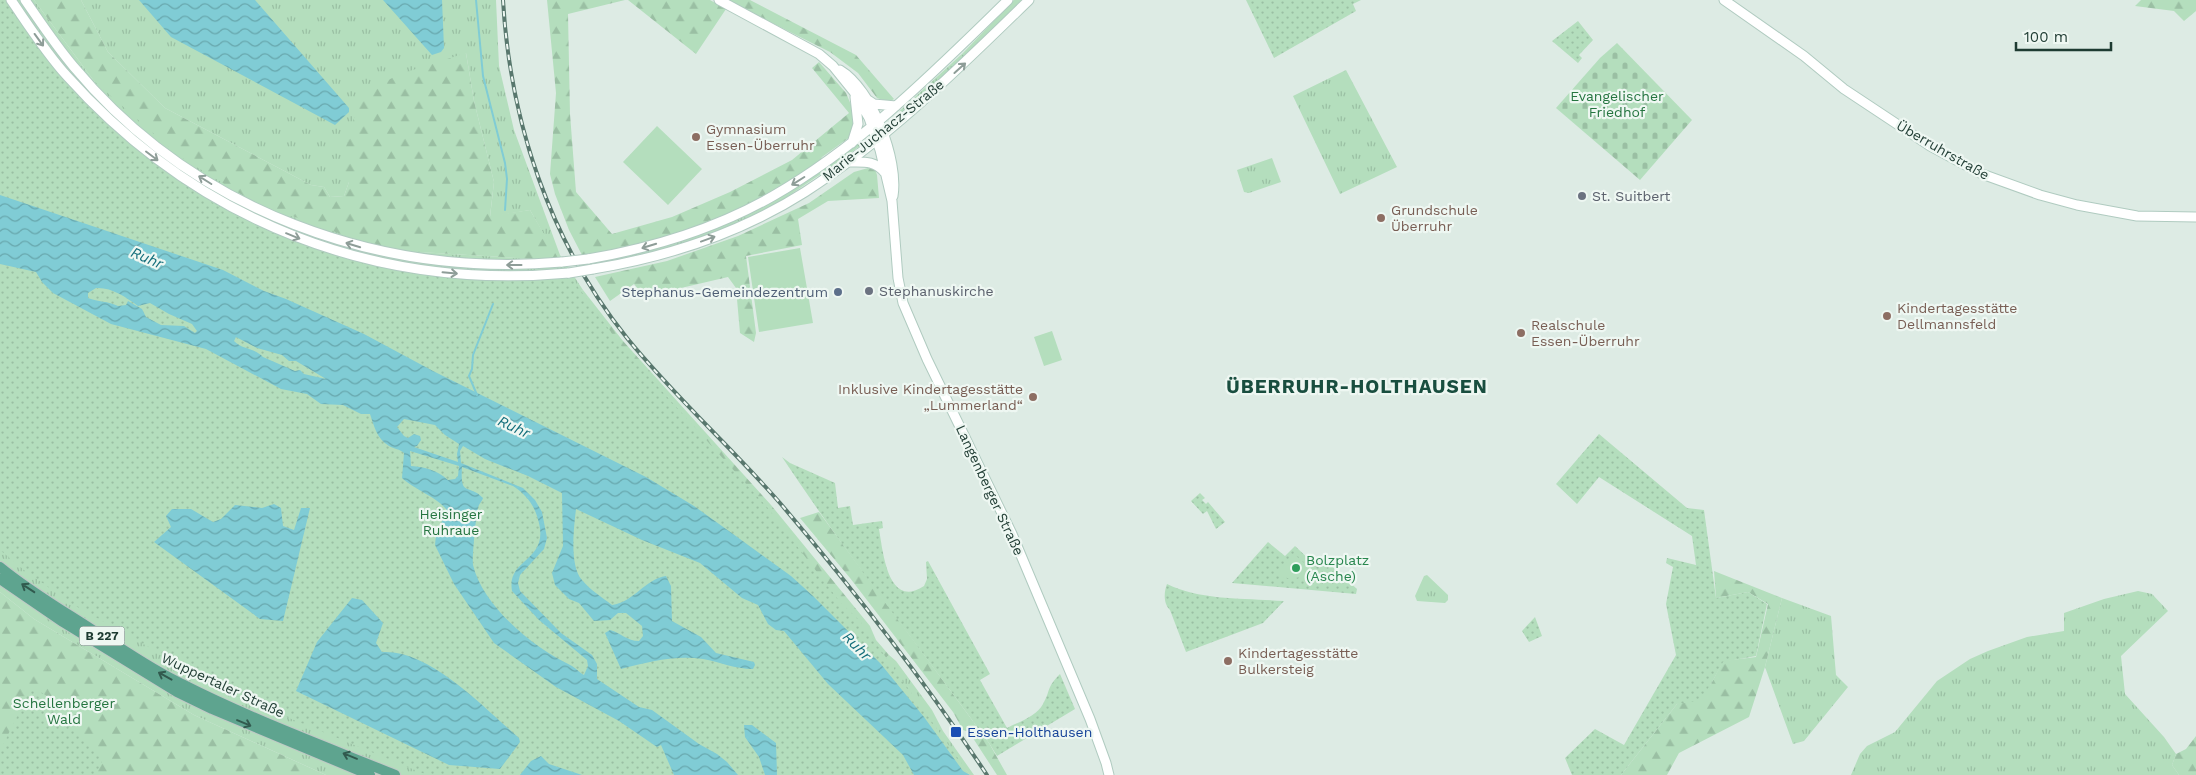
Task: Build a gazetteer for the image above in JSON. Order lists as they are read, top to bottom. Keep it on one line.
{"streets":{"main road":["Marie-Juchacz-Straße","Überruhrstraße","Langenberger Straße","B 227","Wuppertaler Straße"]},"crossings":[["Marie-Juchacz-Straße","Langenberger Straße"]],"districts":["ÜBERRUHR-HOLTHAUSEN"],"water":["Ruhr"],"parks":["Evangelischer Friedhof","Heisinger Ruhraue","Schellenberger Wald"],"places":{"other":["Gymnasium Essen-Überruhr","St. Suitbert","Grundschule Überruhr","Stephanuskirche","Stephanus-Gemeindezentrum","Kindertagesstätte Dellmannsfeld","Realschule Essen-Überruhr","Inklusive Kindertagesstätte „Lummerland“","Bolzplatz (Asche)","Kindertagesstätte Bulkersteig"],"transit":["Essen-Holthausen"]},"scale_bar":"100 m"}
